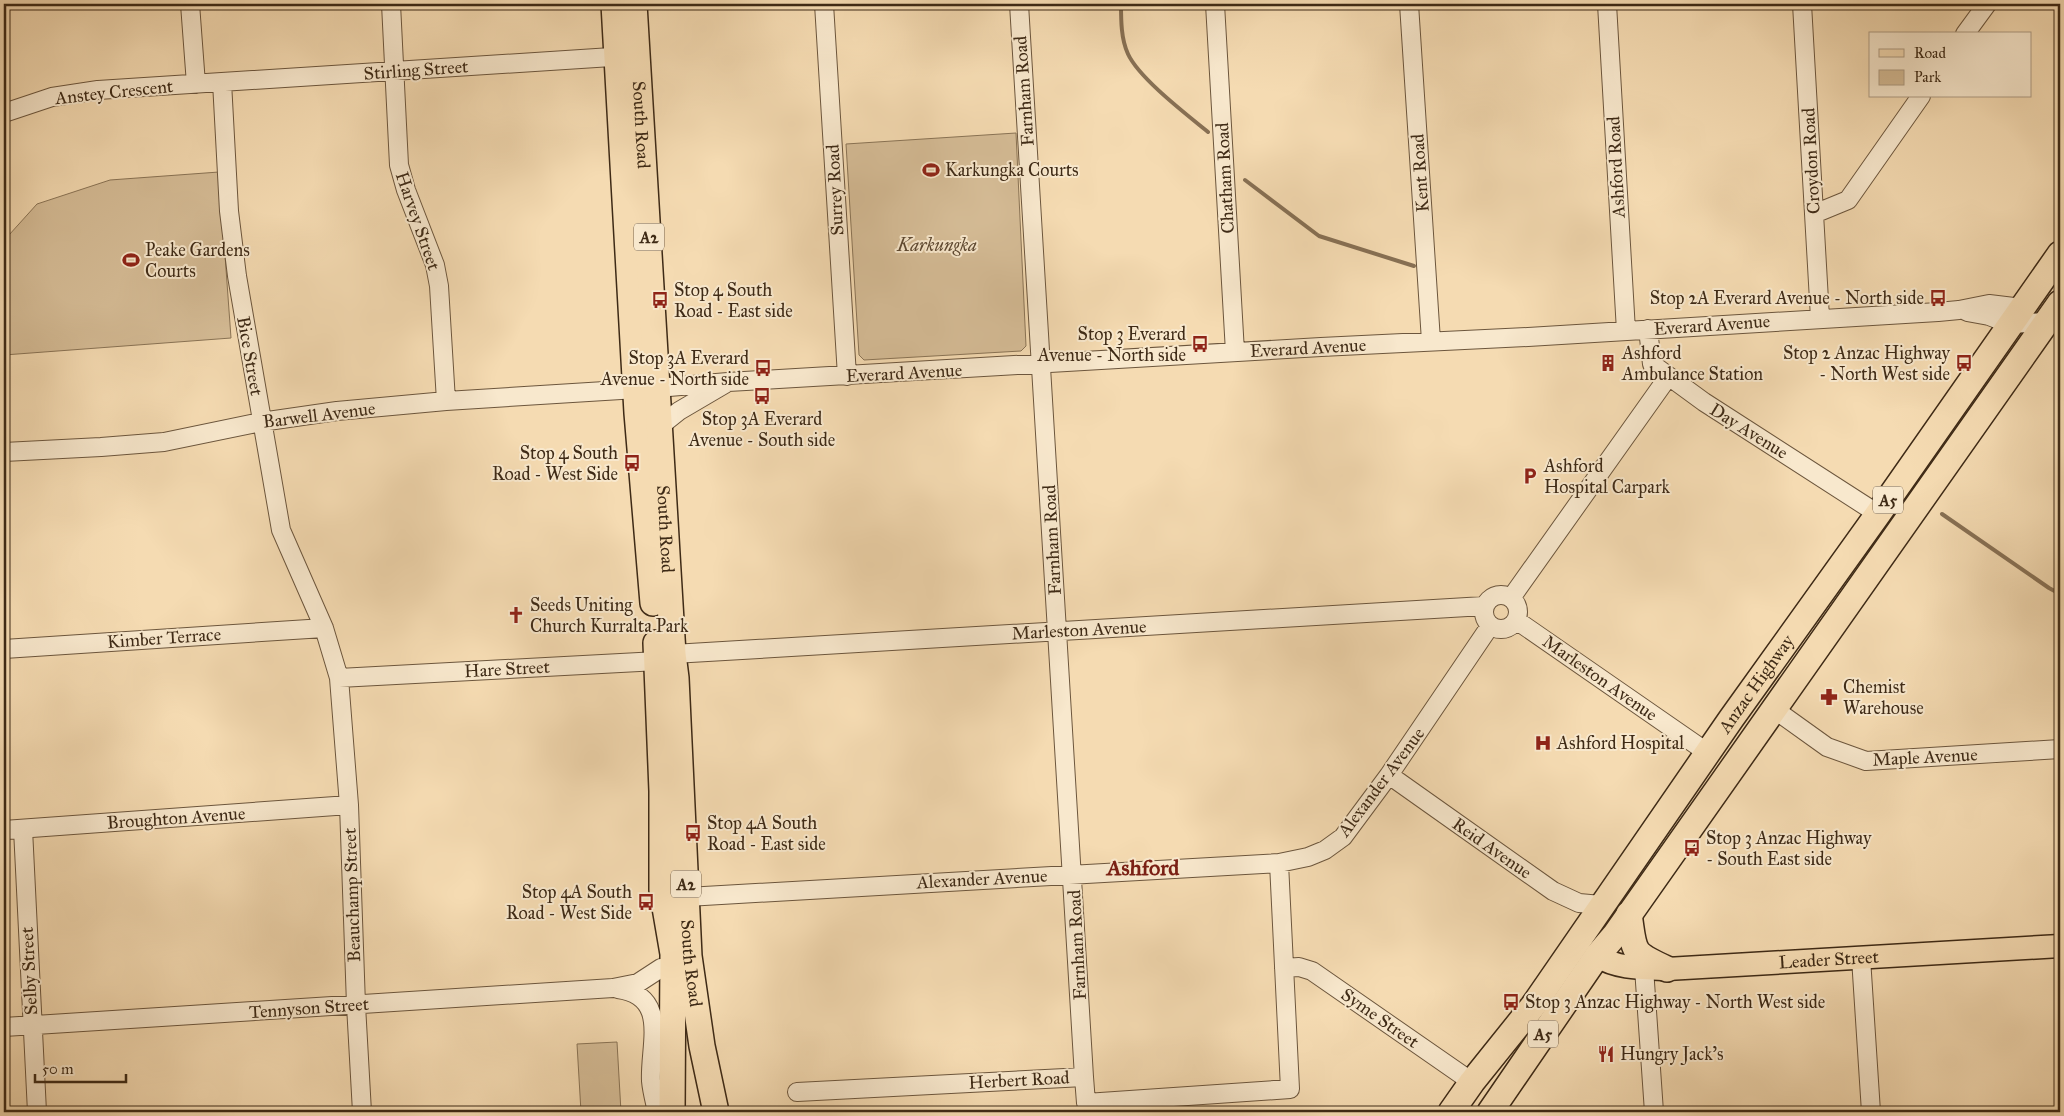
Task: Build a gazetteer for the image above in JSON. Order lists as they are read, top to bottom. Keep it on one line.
{"streets":{"highway":["South Road","A2","A5","Anzac Highway"],"main road":["Leader Street"],"street":["Stirling Street","Farnham Road","Anstey Crescent","Croydon Road","Ashford Road","Kent Road","Chatham Road","Surrey Road","Harvey Street","Everard Avenue","Bice Street","Barwell Avenue","Day Avenue","Marleston Avenue","Kimber Terrace","Hare Street","Maple Avenue","Alexander Avenue","Broughton Avenue","Reid Avenue","Beauchamp Street","Selby Street","Tennyson Street","Syme Street","Herbert Road"]},"crossings":[["Stirling Street","Anstey Crescent"],["Stirling Street","South Road"],["Stirling Street","Harvey Street"],["Stirling Street","Bice Street"],["Farnham Road","Everard Avenue"],["Farnham Road","Marleston Avenue"],["Farnham Road","Alexander Avenue"],["Farnham Road","Herbert Road"],["South Road","Everard Avenue"],["South Road","Barwell Avenue"],["South Road","Marleston Avenue"],["South Road","Hare Street"],["South Road","Alexander Avenue"],["Croydon Road","Everard Avenue"],["Ashford Road","Everard Avenue"],["Kent Road","Everard Avenue"],["Chatham Road","Everard Avenue"],["Surrey Road","Everard Avenue"],["Harvey Street","Barwell Avenue"],["Everard Avenue","Barwell Avenue"],["Everard Avenue","Day Avenue"],["Everard Avenue","Anzac Highway"],["Bice Street","Barwell Avenue"],["Bice Street","Kimber Terrace"],["Bice Street","Hare Street"],["Bice Street","Beauchamp Street"],["Day Avenue","Anzac Highway"],["Marleston Avenue","Hare Street"],["Marleston Avenue","Anzac Highway"],["Marleston Avenue","Alexander Avenue"],["Hare Street","Beauchamp Street"],["Anzac Highway","Maple Avenue"],["Anzac Highway","Reid Avenue"],["Anzac Highway","Leader Street"],["Anzac Highway","Syme Street"],["Alexander Avenue","Reid Avenue"],["Alexander Avenue","Herbert Road"],["Broughton Avenue","Beauchamp Street"],["Broughton Avenue","Selby Street"],["Beauchamp Street","Tennyson Street"],["Selby Street","Tennyson Street"],["Syme Street","Herbert Road"]],"districts":["Ashford"],"parks":["Karkungka"],"places":{"sports":["Karkungka Courts","Peake Gardens Courts"],"bus stop":["Stop 2A Everard Avenue - North side","Stop 4 South Road - East side","Stop 3 Everard Avenue - North side","Stop 2 Anzac Highway - North West side","Stop 3A Everard Avenue - North side","Stop 3A Everard Avenue - South side","Stop 4 South Road - West Side","Stop 4A South Road - East side","Stop 3 Anzac Highway - South East side","Stop 4A South Road - West Side","Stop 3 Anzac Highway - North West side"],"building":["Ashford Ambulance Station"],"parking":["Ashford Hospital Carpark"],"church":["Seeds Uniting Church Kurralta Park"],"pharmacy":["Chemist Warehouse"],"hospital":["Ashford Hospital"],"restaurant":["Hungry Jack's"]},"legend":["Road","Park"],"scale_bar":"50 m"}
